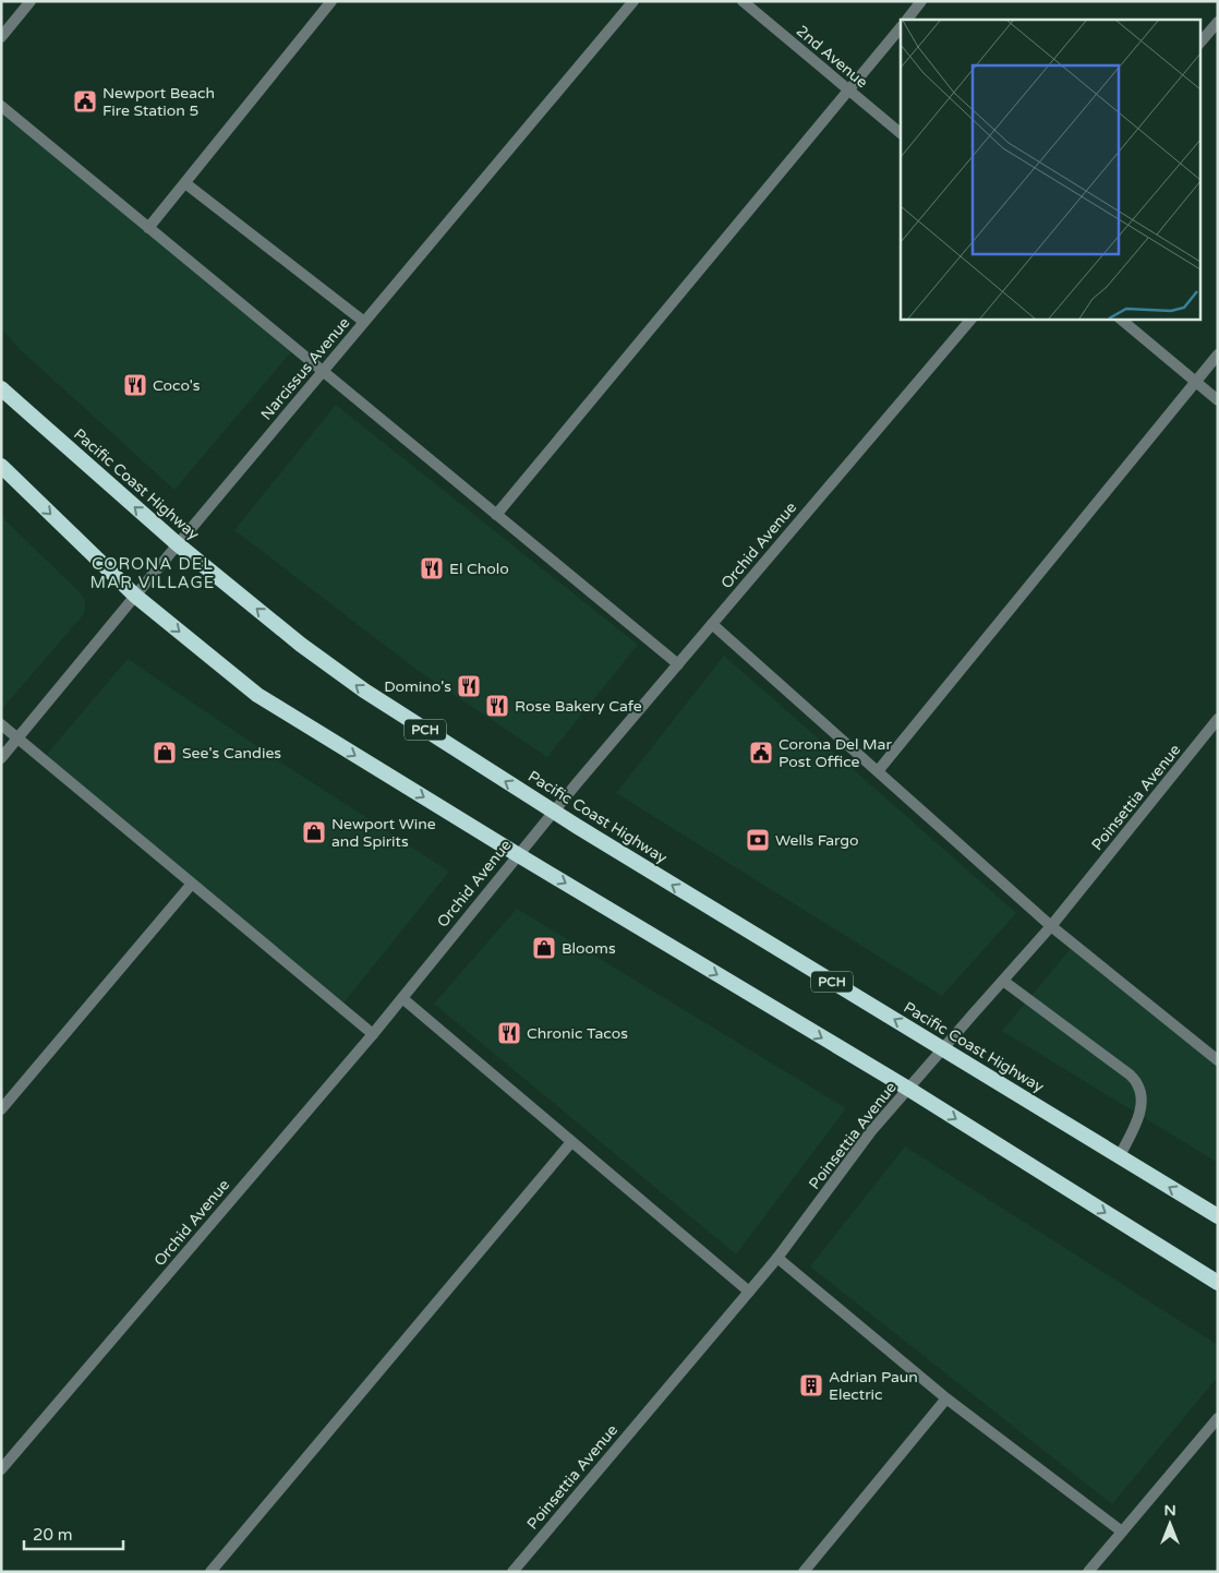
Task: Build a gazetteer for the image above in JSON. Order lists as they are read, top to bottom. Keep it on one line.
{"streets":{"highway":["Pacific Coast Highway","PCH"],"street":["2nd Avenue","Narcissus Avenue","Orchid Avenue","Poinsettia Avenue"]},"crossings":[["Narcissus Avenue","Pacific Coast Highway"],["Pacific Coast Highway","Orchid Avenue"],["Pacific Coast Highway","Poinsettia Avenue"]],"districts":["CORONA DEL MAR VILLAGE"],"places":{"public building":["Newport Beach Fire Station 5","Corona Del Mar Post Office"],"restaurant":["Coco's","El Cholo","Domino's","Rose Bakery Cafe","Chronic Tacos"],"shop":["See's Candies","Newport Wine and Spirits","Blooms"],"bank":["Wells Fargo"],"building":["Adrian Paun Electric"]},"scale_bar":"20 m","north":"top"}
